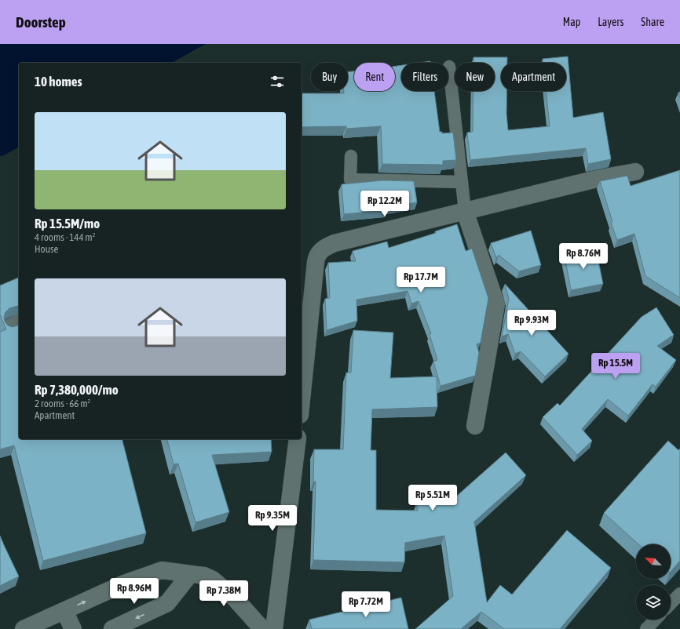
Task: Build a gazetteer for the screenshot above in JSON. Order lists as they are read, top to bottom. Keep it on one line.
{"north":"top left","page":{"header":"Doorstep","nav":["Map","Layers","Share"],"chip":["Buy","Rent","Filters","New","Apartment"],"heading":"10 homes","list":[{"name":"Rp 15.5M/mo","note":"4 rooms · 144 m² · House"},{"name":"Rp 7,380,000/mo","note":"2 rooms · 66 m² · Apartment"}],"price":["Rp 12.2M","Rp 8.76M","Rp 17.7M","Rp 9.93M","Rp 15.5M","Rp 5.51M","Rp 9.35M","Rp 8.96M","Rp 7.38M","Rp 7.72M"]}}
